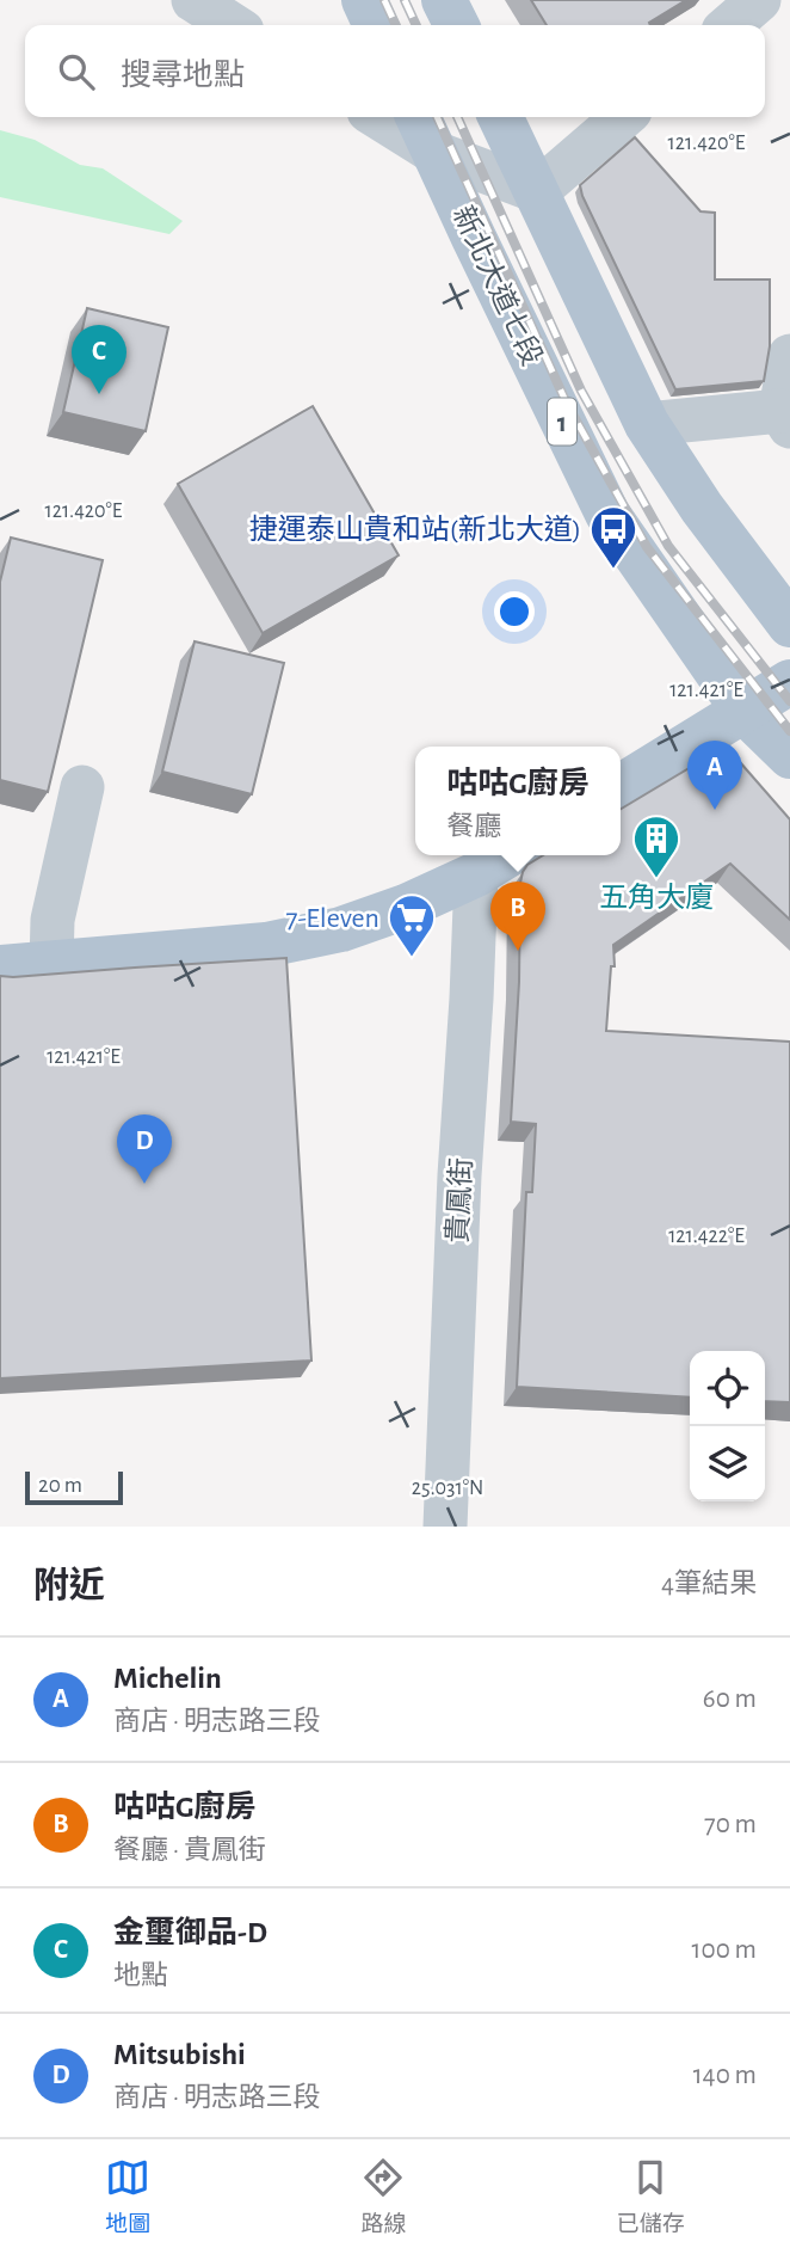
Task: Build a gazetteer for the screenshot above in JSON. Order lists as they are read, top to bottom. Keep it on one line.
{"streets":{"main road":["新北大道七段","1"],"street":["貴鳳街"]},"crossings":[["新北大道七段","1"]],"places":{"bus stop":["捷運泰山貴和站(新北大道)"],"building":["五角大廈"],"supermarket":["7-Eleven"]},"scale_bar":"20 m","page":{"search":"搜尋地點","pins":["C","A","B","D"],"popup":["咕咕G廚房","餐廳"],"scale":"20 m","heading":["附近","4筆結果"],"list":[{"mark":"A","name":"Michelin","note":"商店 · 明志路三段","value":"60 m"},{"mark":"B","name":"咕咕G廚房","note":"餐廳 · 貴鳳街","value":"70 m"},{"mark":"C","name":"金璽御品-D","note":"地點","value":"100 m"},{"mark":"D","name":"Mitsubishi","note":"商店 · 明志路三段","value":"140 m"}],"nav":["地圖","路線","已儲存"]},"coordinates":["121.420°E","121.421°E","121.422°E","25.031°N"]}
